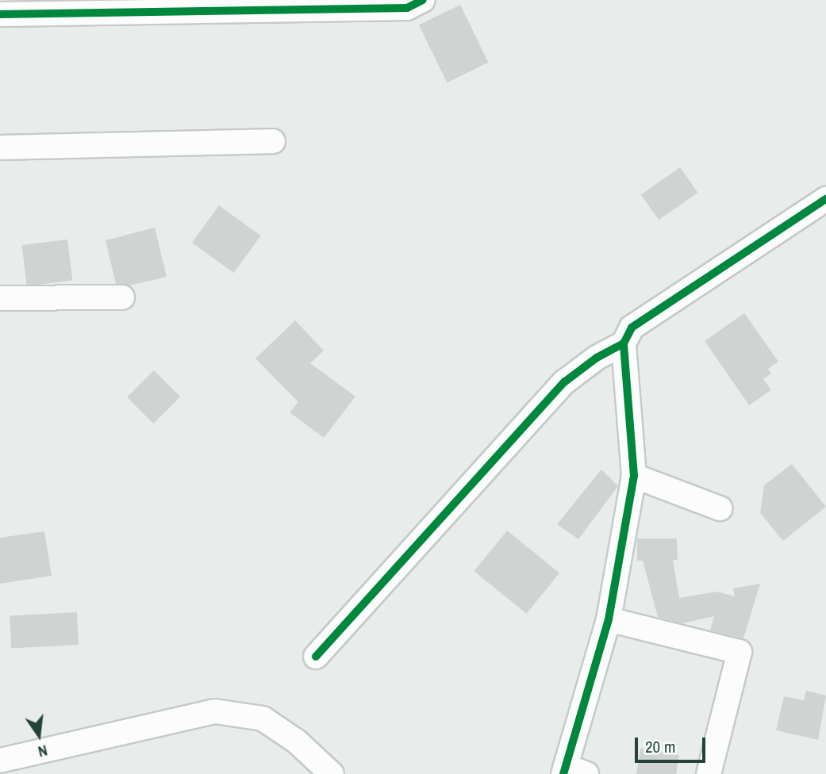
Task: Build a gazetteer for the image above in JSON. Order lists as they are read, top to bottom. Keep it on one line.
{"scale_bar":"20 m","north":"bottom"}
